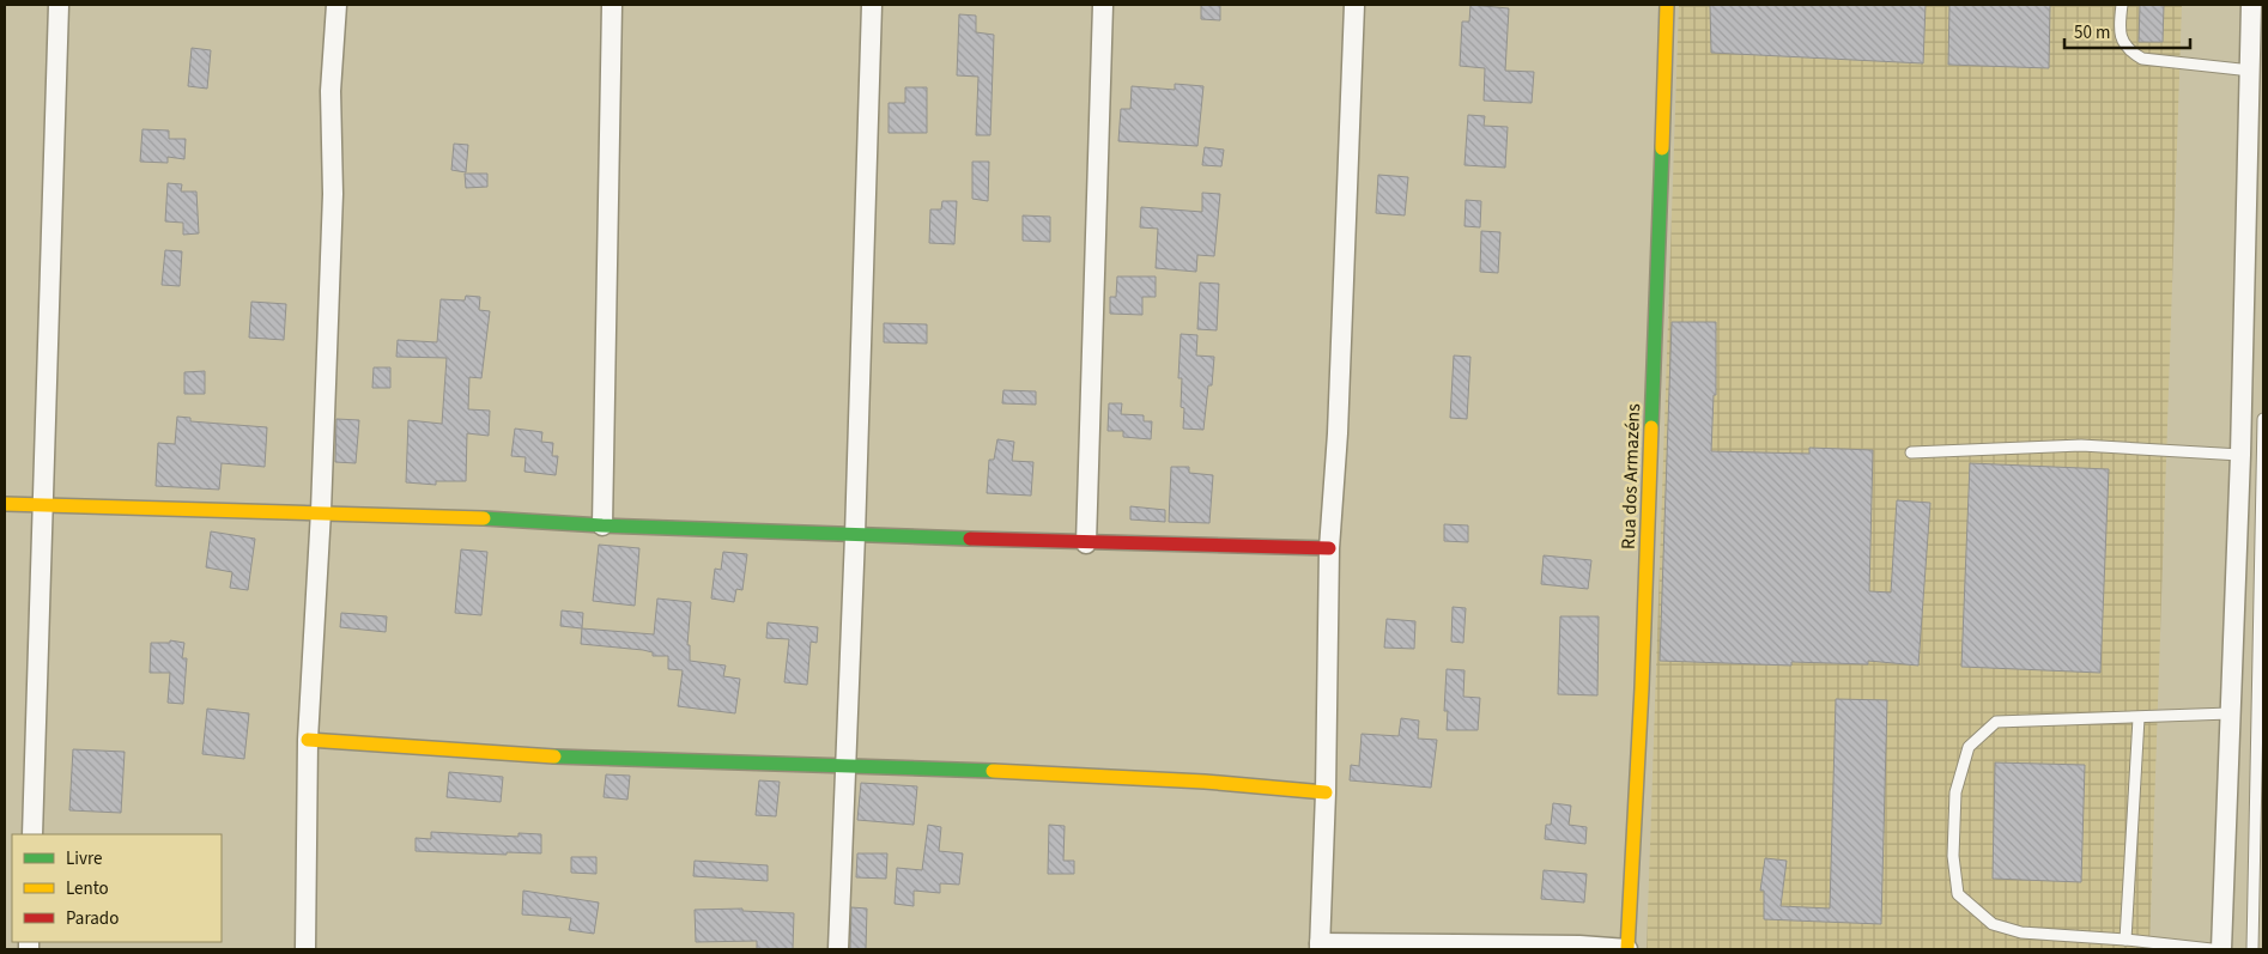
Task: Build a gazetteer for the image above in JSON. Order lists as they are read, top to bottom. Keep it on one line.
{"streets":{"street":["Rua dos Armazéns"]},"legend":["Livre","Lento","Parado"],"scale_bar":"50 m"}
